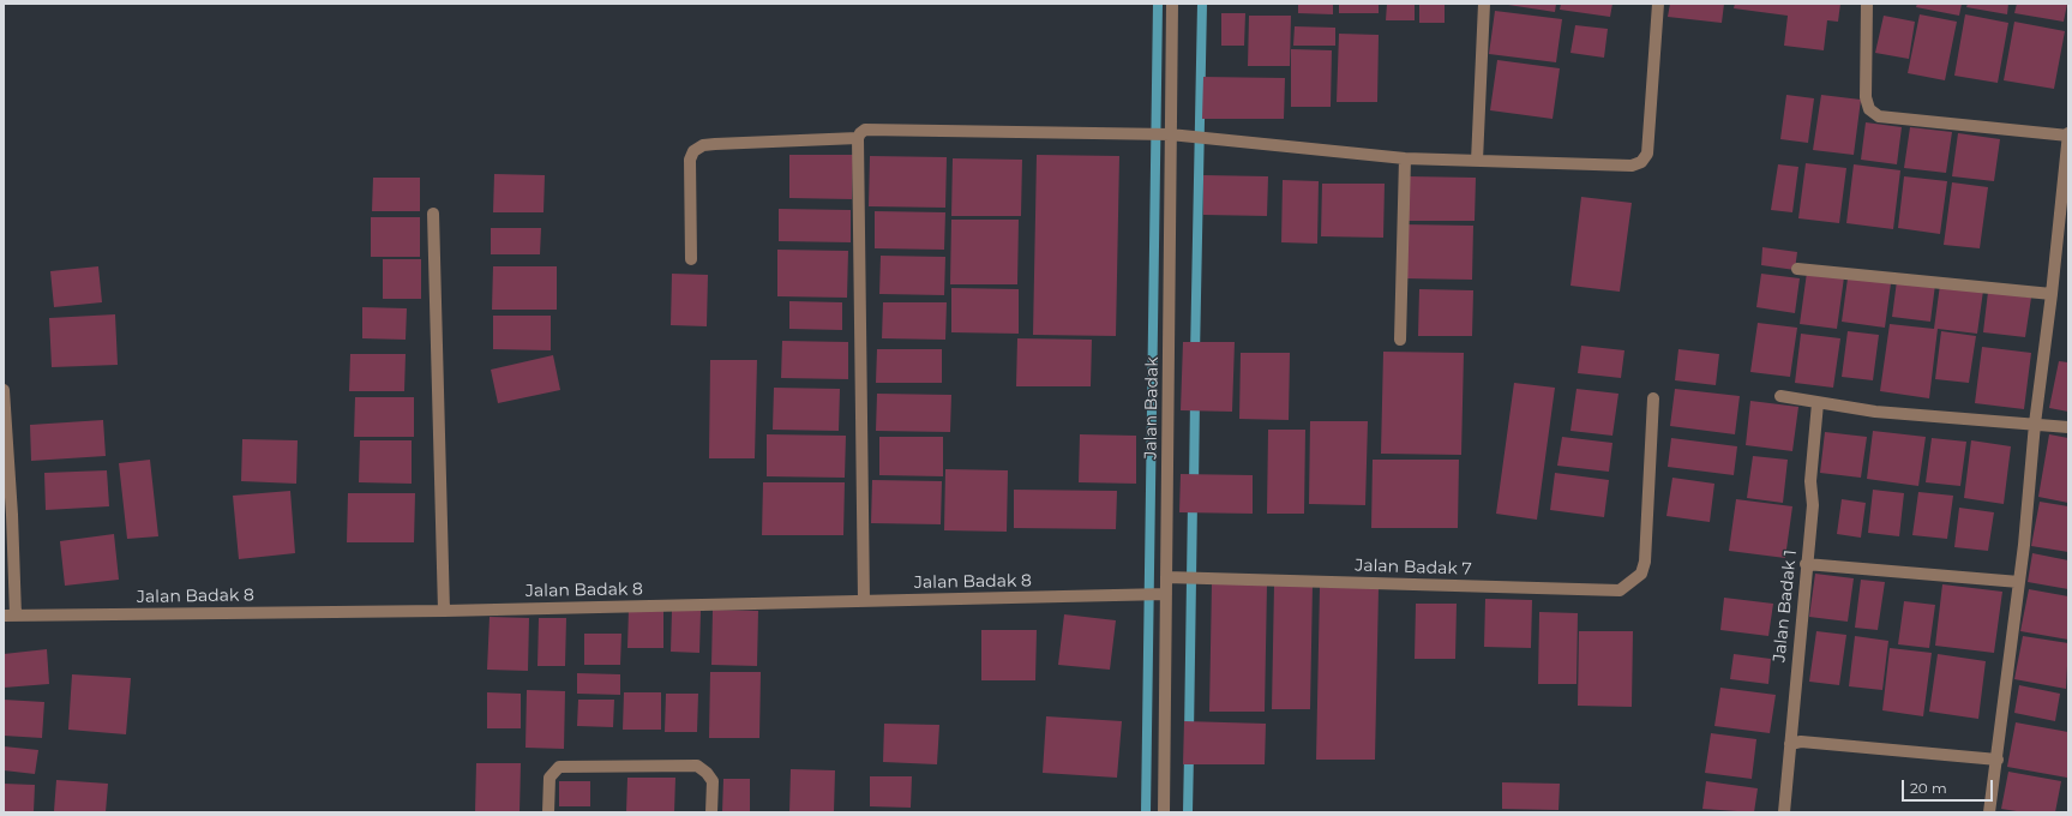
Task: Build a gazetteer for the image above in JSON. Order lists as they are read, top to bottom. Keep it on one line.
{"streets":{"street":["Jalan Badak","Jalan Badak 7","Jalan Badak 8","Jalan Badak 1"]},"crossings":[["Jalan Badak","Jalan Badak 7"],["Jalan Badak","Jalan Badak 8"]],"scale_bar":"20 m"}
